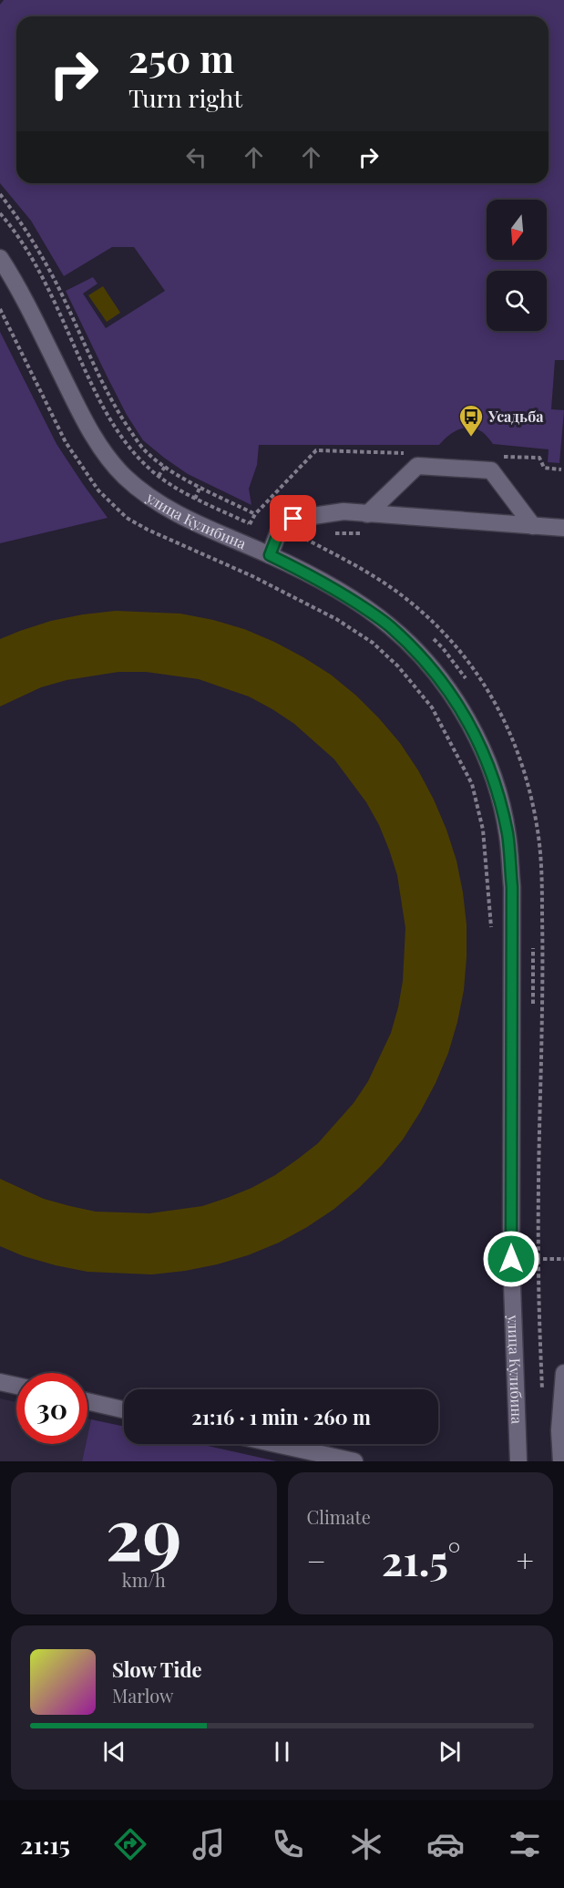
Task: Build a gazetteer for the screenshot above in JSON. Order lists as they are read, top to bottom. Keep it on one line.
{"streets":{"street":["улица Кулибина"]},"places":{"bus stop":["Усадьба"]},"north":"bottom","page":{"turn":["250 m","Turn right"],"limit":"30","trip":"21:16 · 1 min · 260 m","tile":[["29","km/h"],"Climate"],"heat":["−","21.5°","+"],"song":["Slow Tide","Marlow"],"tabs":"21:15"}}
